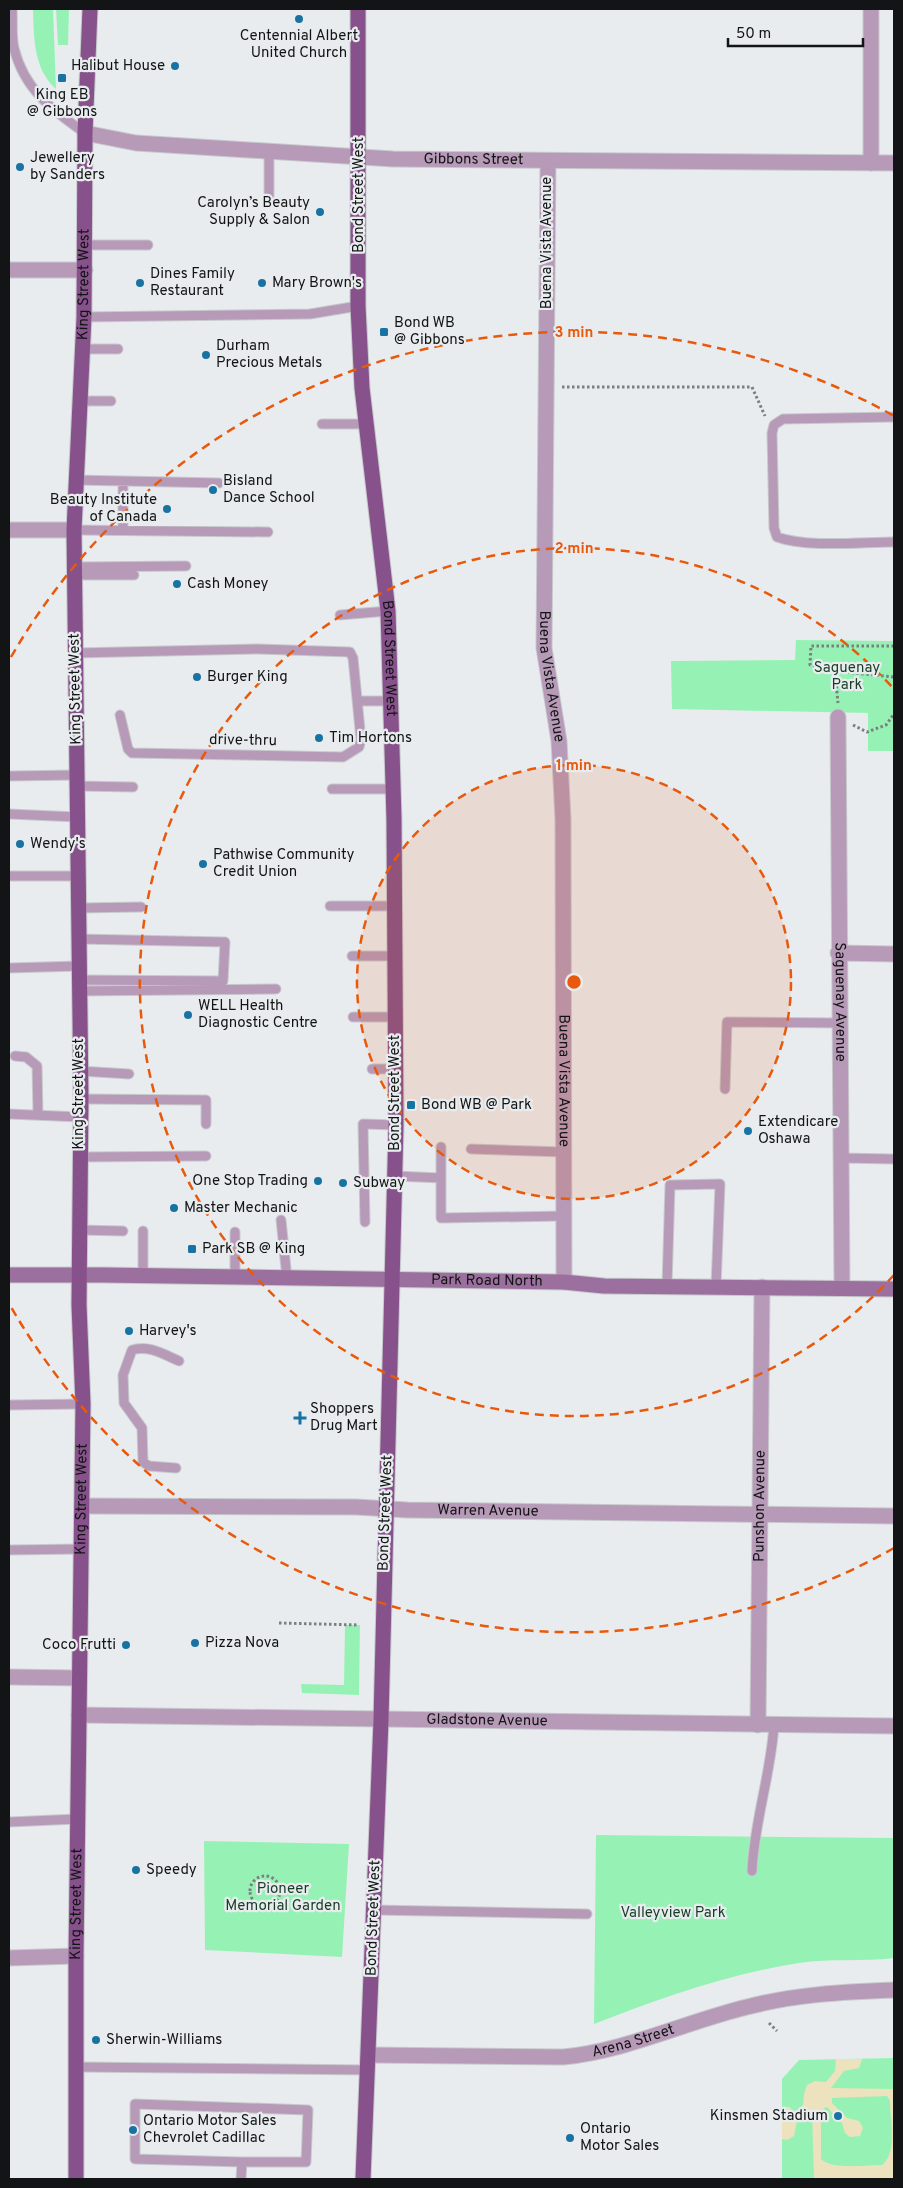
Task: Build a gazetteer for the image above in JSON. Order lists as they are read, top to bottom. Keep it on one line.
{"streets":{"main road":["Bond Street West","King Street West","Park Road North"],"street":["Gibbons Street","Buena Vista Avenue","Saguenay Avenue","Punshon Avenue","Warren Avenue","Gladstone Avenue","Arena Street"],"lane":["drive-thru"]},"crossings":[["Gibbons Street","Bond Street West"],["Gibbons Street","Buena Vista Avenue"],["Gibbons Street","King Street West"],["Bond Street West","Park Road North"],["Bond Street West","Warren Avenue"],["Bond Street West","Gladstone Avenue"],["Bond Street West","Arena Street"],["Buena Vista Avenue","Park Road North"],["King Street West","Park Road North"],["King Street West","Warren Avenue"],["King Street West","Gladstone Avenue"],["Saguenay Avenue","Park Road North"],["Park Road North","Punshon Avenue"],["Punshon Avenue","Warren Avenue"],["Punshon Avenue","Gladstone Avenue"]],"parks":["Saguenay Park","Pioneer Memorial Garden","Valleyview Park"],"places":{"other":["Centennial Albert United Church","Halibut House","Jewellery by Sanders","Carolyn’s Beauty Supply & Salon","Dines Family Restaurant","Mary Brown's","Durham Precious Metals","Bisland Dance School","Beauty Institute of Canada","Cash Money","Burger King","Tim Hortons","Wendy's","Pathwise Community Credit Union","WELL Health Diagnostic Centre","Extendicare Oshawa","One Stop Trading","Subway","Master Mechanic","Harvey's","Pizza Nova","Coco Frutti","Speedy","Sherwin-Williams","Kinsmen Stadium","Ontario Motor Sales Chevrolet Cadillac","Ontario Motor Sales"],"transit":["King EB @ Gibbons","Bond WB @ Gibbons","Bond WB @ Park","Park SB @ King"],"health":["Shoppers Drug Mart"]},"scale_bar":"50 m","rings":["3 min","2 min","1 min"]}
